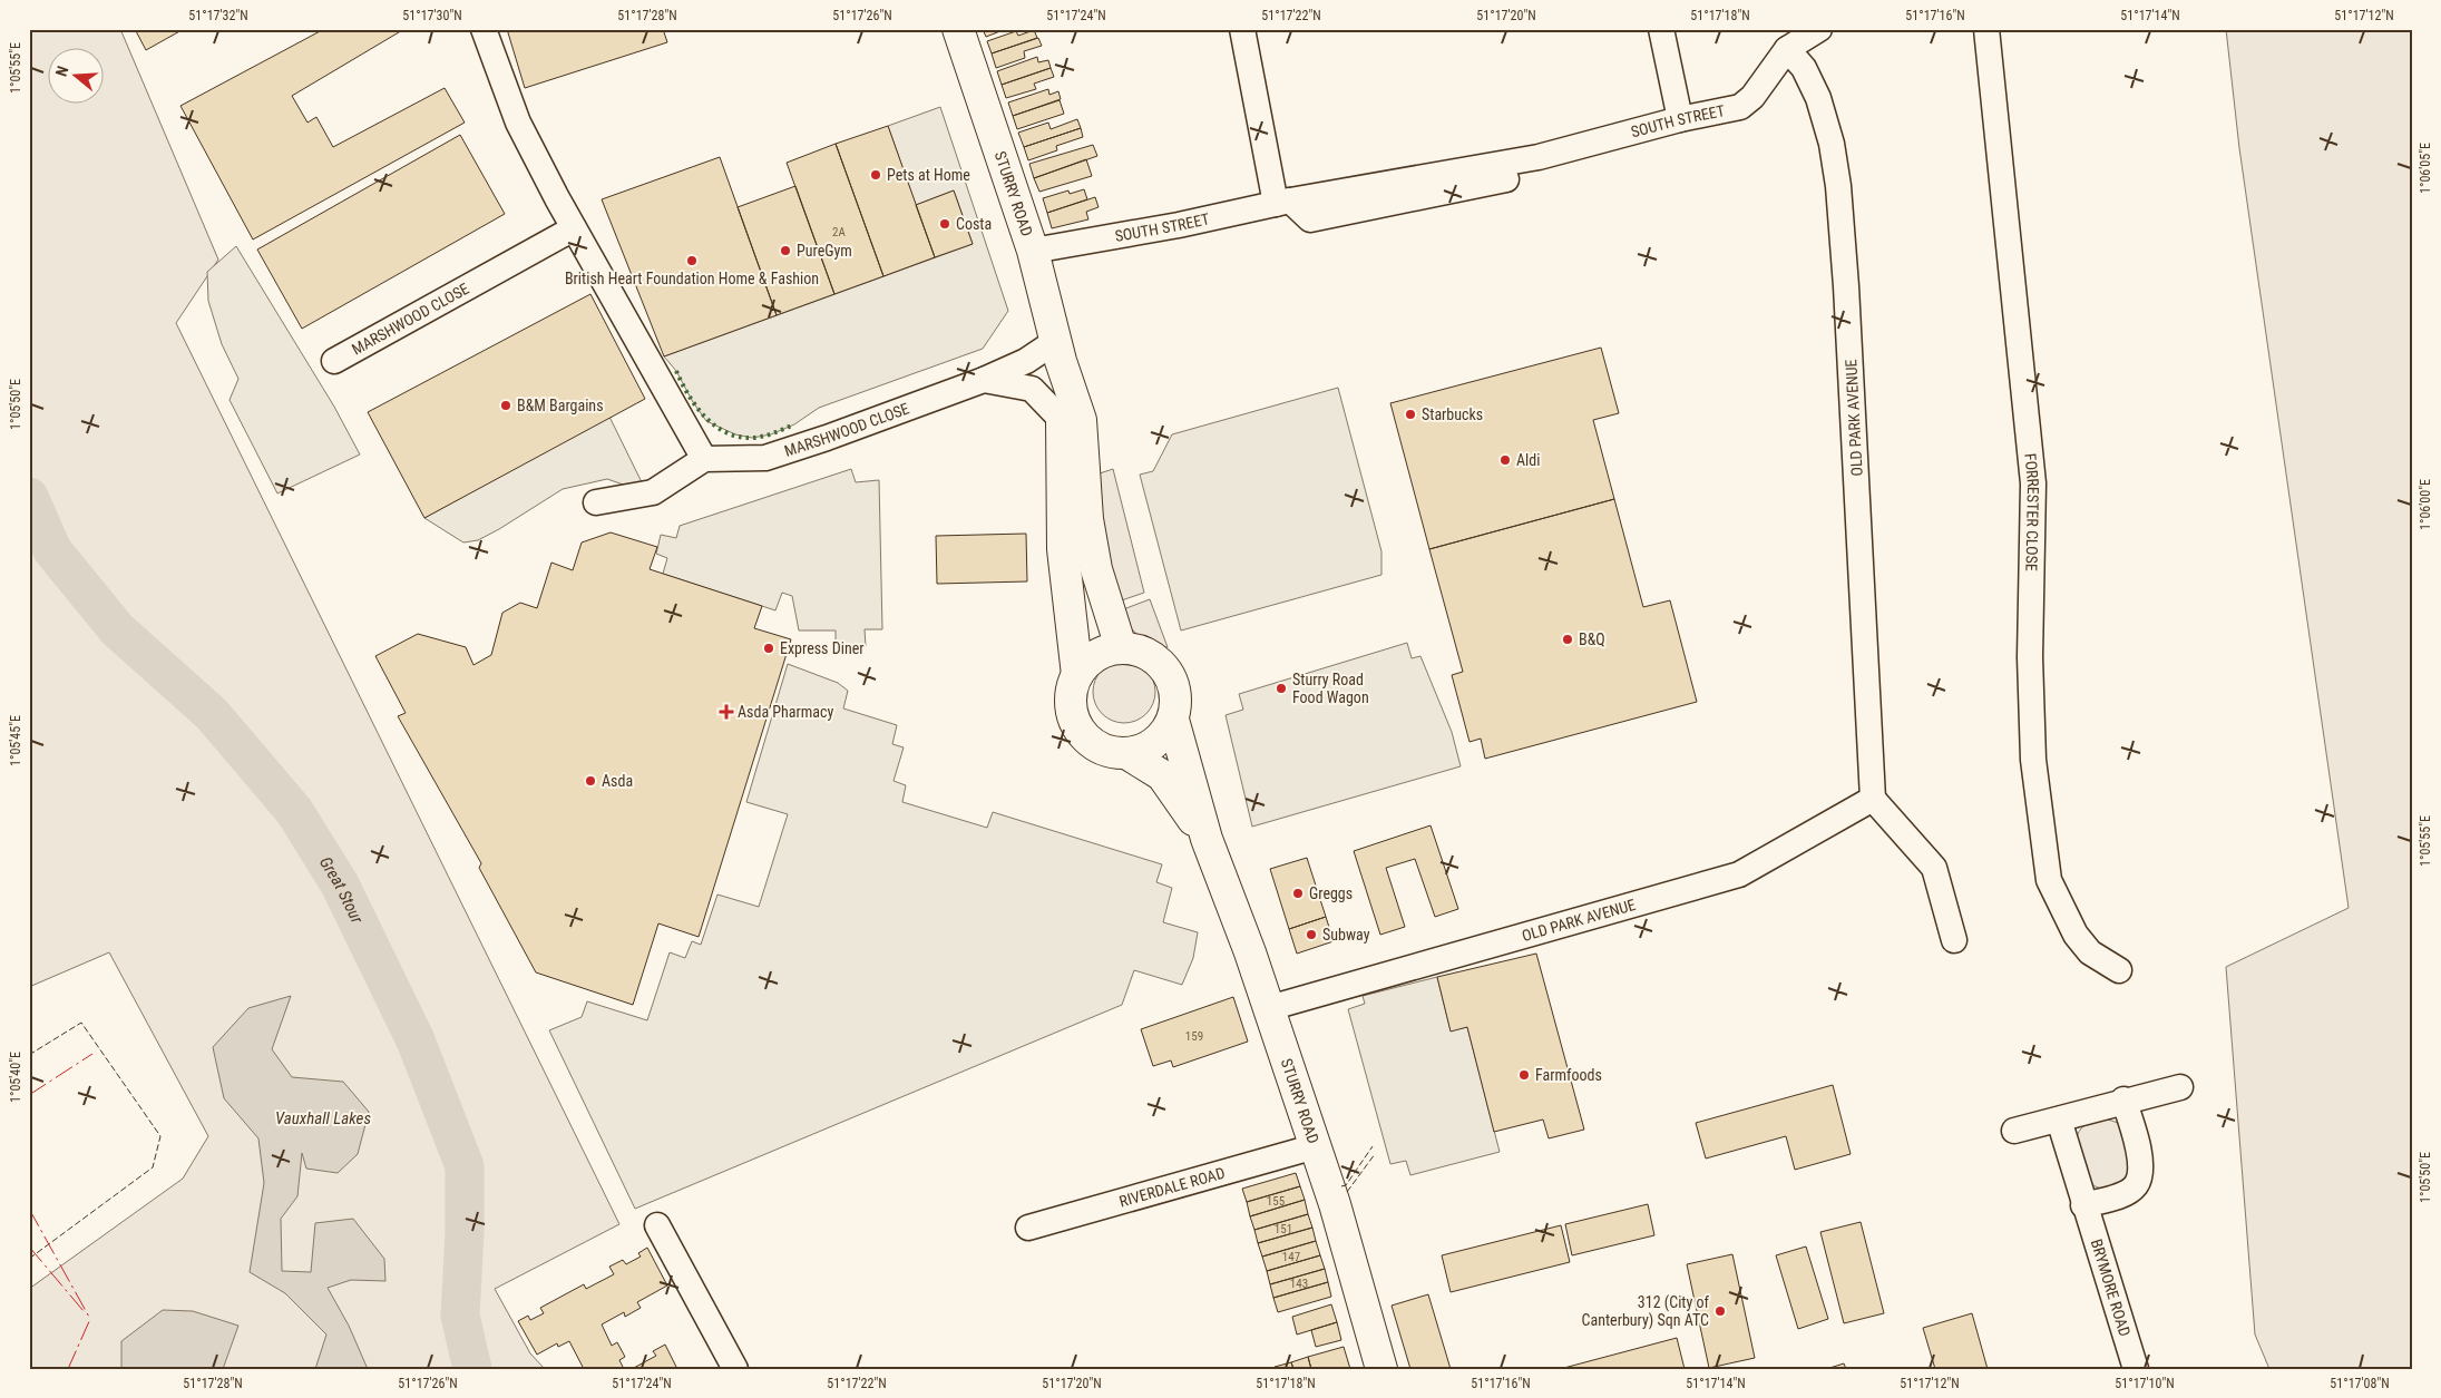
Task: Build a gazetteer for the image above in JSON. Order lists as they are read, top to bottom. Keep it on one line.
{"streets":{"highway":["STURRY ROAD"],"street":["SOUTH STREET","MARSHWOOD CLOSE","OLD PARK AVENUE","FORRESTER CLOSE","RIVERDALE ROAD","BRYMORE ROAD"]},"crossings":[["SOUTH STREET","STURRY ROAD"],["SOUTH STREET","OLD PARK AVENUE"],["STURRY ROAD","MARSHWOOD CLOSE"],["STURRY ROAD","OLD PARK AVENUE"],["STURRY ROAD","RIVERDALE ROAD"]],"water":["Great Stour","Vauxhall Lakes"],"places":{"other":["Pets at Home","Costa","PureGym","British Heart Foundation Home & Fashion","B&M Bargains","Starbucks","Aldi","B&Q","Express Diner","Sturry Road Food Wagon","Asda","Greggs","Subway","Farmfoods","312 (City of Canterbury) Sqn ATC"],"health":["Asda Pharmacy"]},"house_numbers":["2A","159","155","151","147","143"],"north":"left","coordinates":["51°17'32\"N","51°17'30\"N","51°17'28\"N","51°17'26\"N","51°17'24\"N","51°17'22\"N","51°17'20\"N","51°17'18\"N","51°17'16\"N","51°17'14\"N","51°17'12\"N","1°05'55\"E","1°06'05\"E","1°05'50\"E","1°06'00\"E","1°05'45\"E","1°05'40\"E","51°17'10\"N","51°17'08\"N"]}
